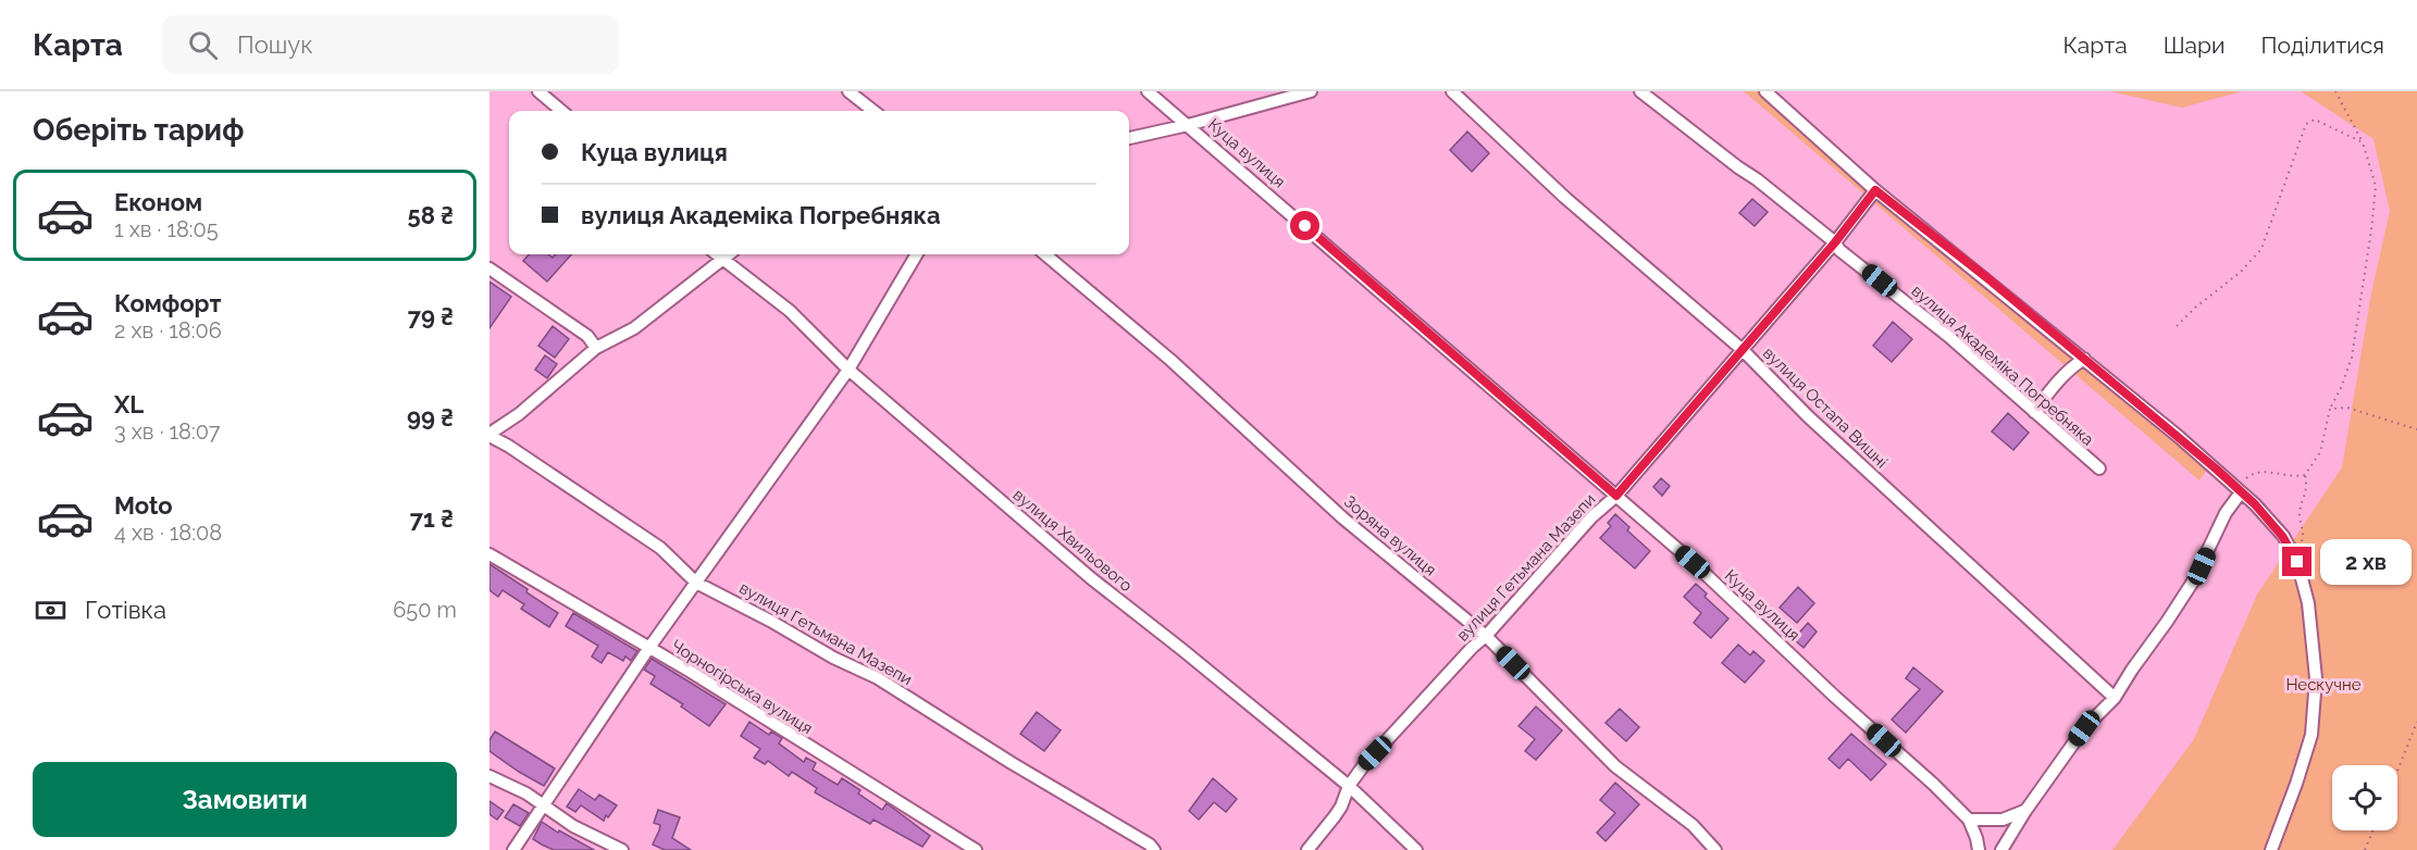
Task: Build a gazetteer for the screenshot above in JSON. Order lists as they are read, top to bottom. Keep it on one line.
{"streets":{"street":["Куца вулиця","вулиця Академіка Погребняка","вулиця Остапа Вишні","Зоряна вулиця","вулиця Хвильового","вулиця Гетьмана Мазепи","Чорногірська вулиця"]},"crossings":[["Куца вулиця","вулиця Гетьмана Мазепи"],["вулиця Академіка Погребняка","вулиця Гетьмана Мазепи"],["вулиця Остапа Вишні","вулиця Гетьмана Мазепи"],["Зоряна вулиця","вулиця Гетьмана Мазепи"],["вулиця Хвильового","вулиця Гетьмана Мазепи"]],"parks":["Нескучне"],"page":{"header":"Карта","search":"Пошук","nav":["Карта","Шари","Поділитися"],"heading":"Оберіть тариф","banner":["Куца вулиця","вулиця Академіка Погребняка"],"list":[{"name":"Економ","note":"1 хв · 18:05","value":"58 ₴"},{"name":"Комфорт","note":"2 хв · 18:06","value":"79 ₴"},{"name":"XL","note":"3 хв · 18:07","value":"99 ₴"},{"name":"Moto","note":"4 хв · 18:08","value":"71 ₴"}],"bubble":"2 хв","pay":["Готівка","650 m"],"buttons":"Замовити"}}
